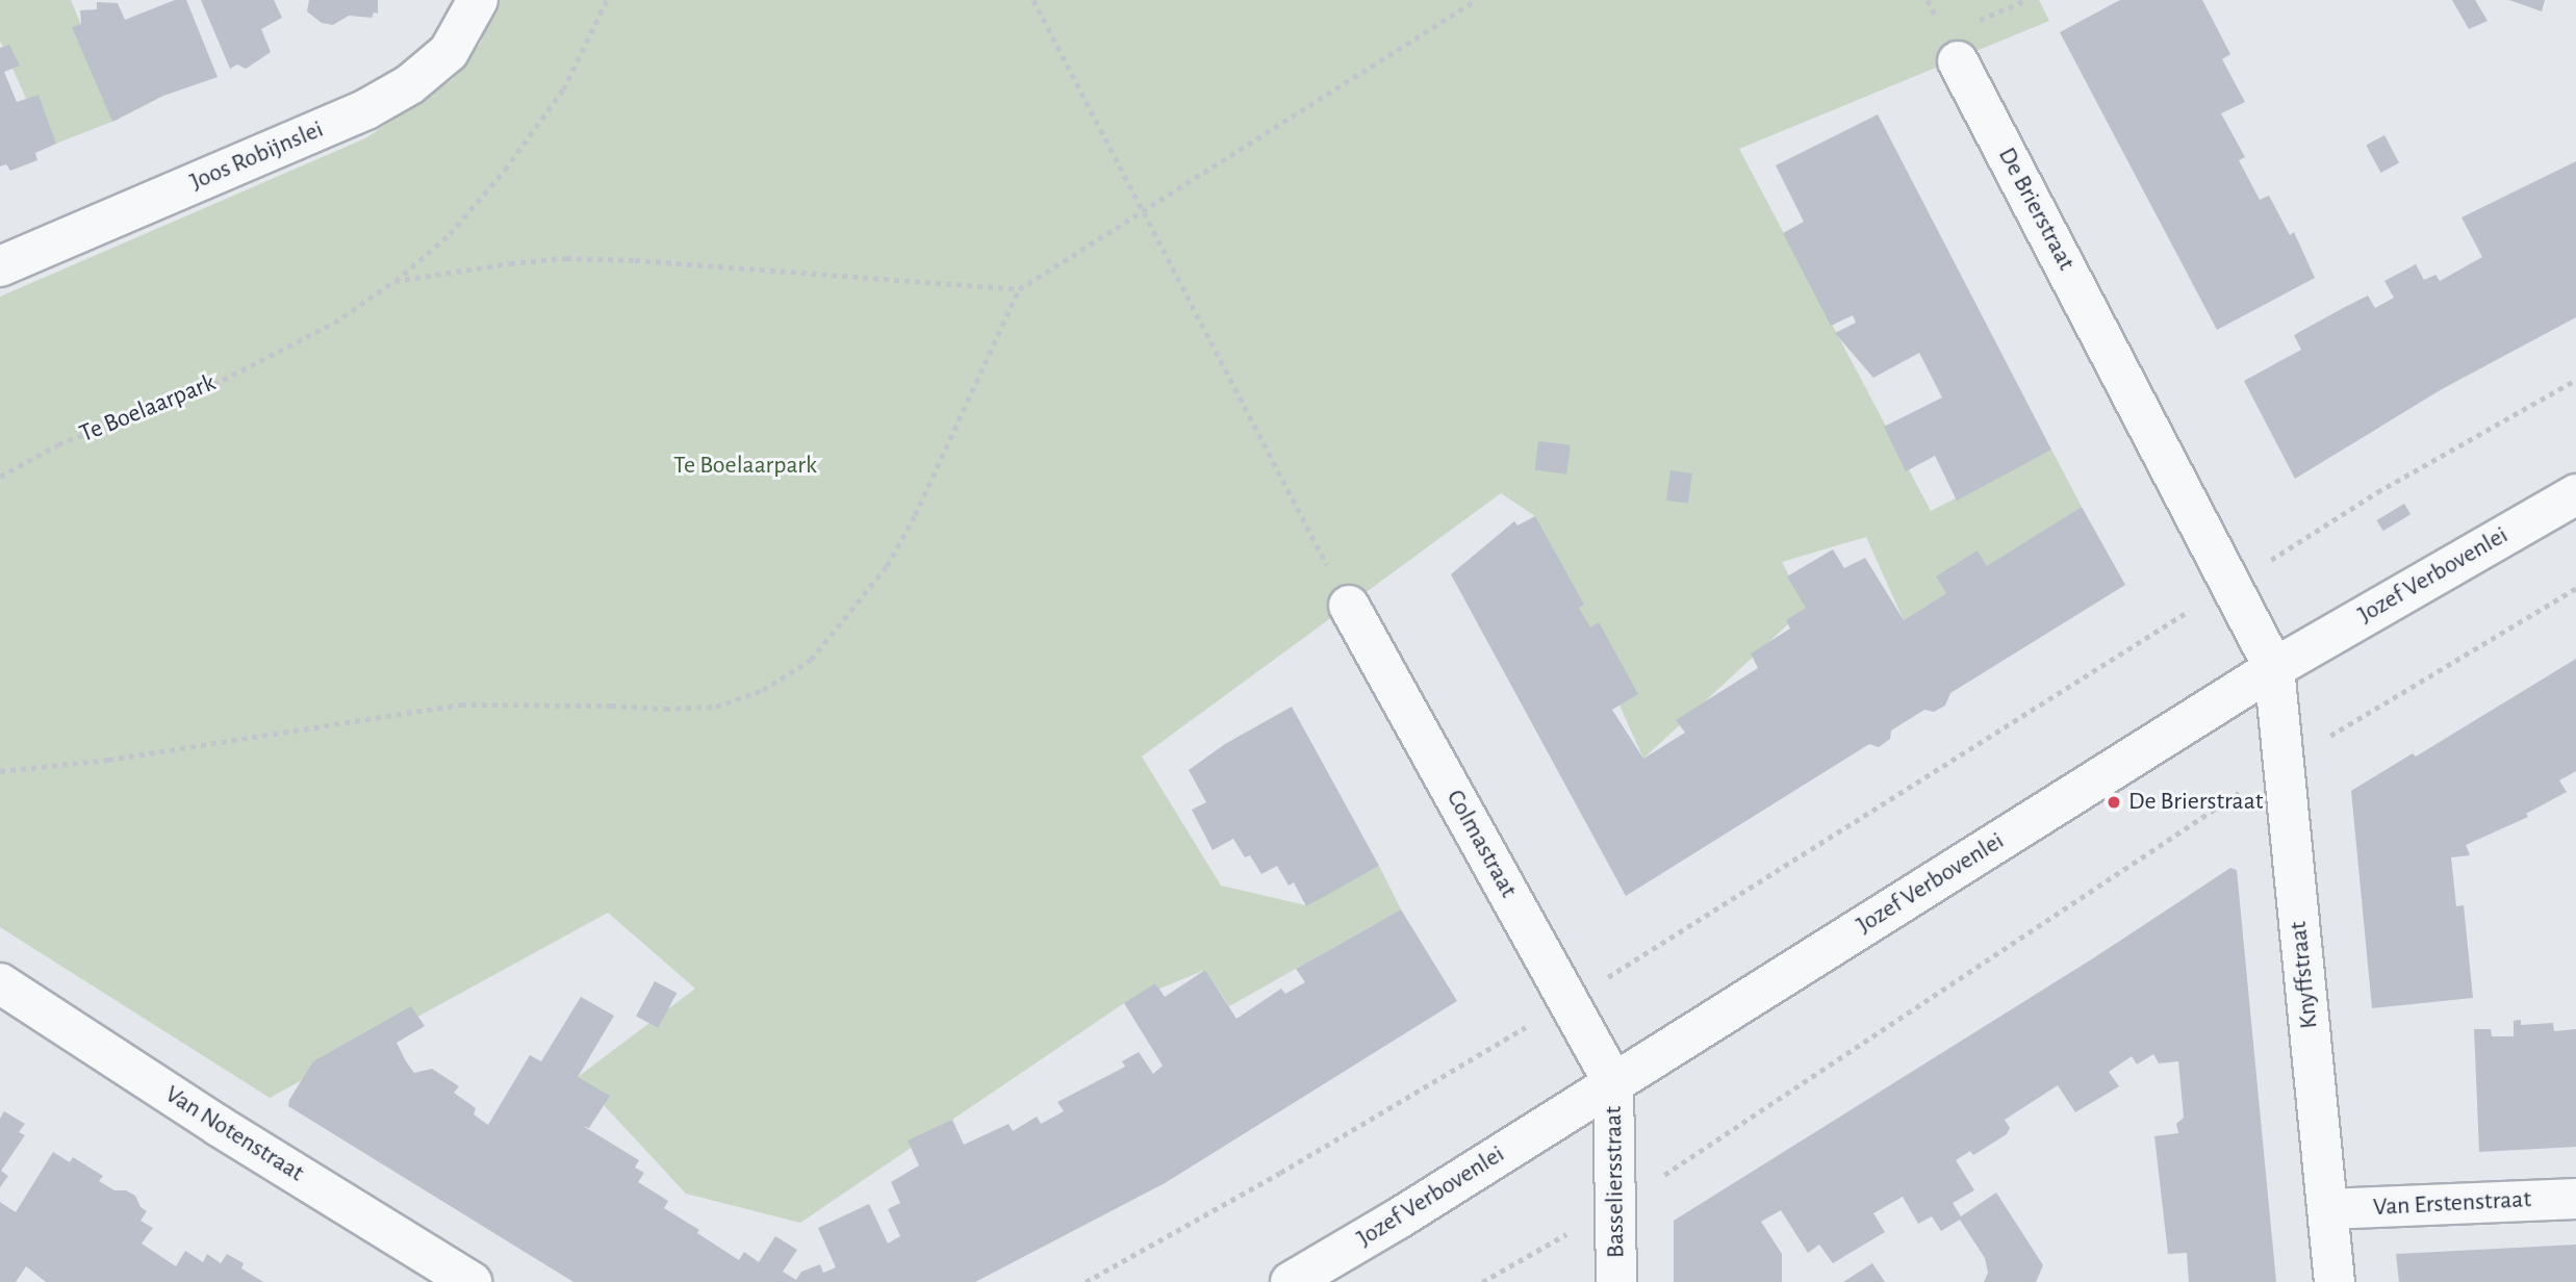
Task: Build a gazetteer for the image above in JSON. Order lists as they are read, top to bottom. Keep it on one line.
{"streets":{"street":["Joos Robijnslei","De Brierstraat","Jozef Verbovenlei","Colmastraat","Knyffstraat","Van Notenstraat","Basseliersstraat","Van Erstenstraat"],"path":["Te Boelaarpark"]},"crossings":[["De Brierstraat","Jozef Verbovenlei"],["De Brierstraat","Knyffstraat"],["Jozef Verbovenlei","Colmastraat"],["Jozef Verbovenlei","Knyffstraat"],["Jozef Verbovenlei","Basseliersstraat"],["Colmastraat","Basseliersstraat"],["Knyffstraat","Van Erstenstraat"]],"parks":["Te Boelaarpark"],"places":["De Brierstraat"]}
